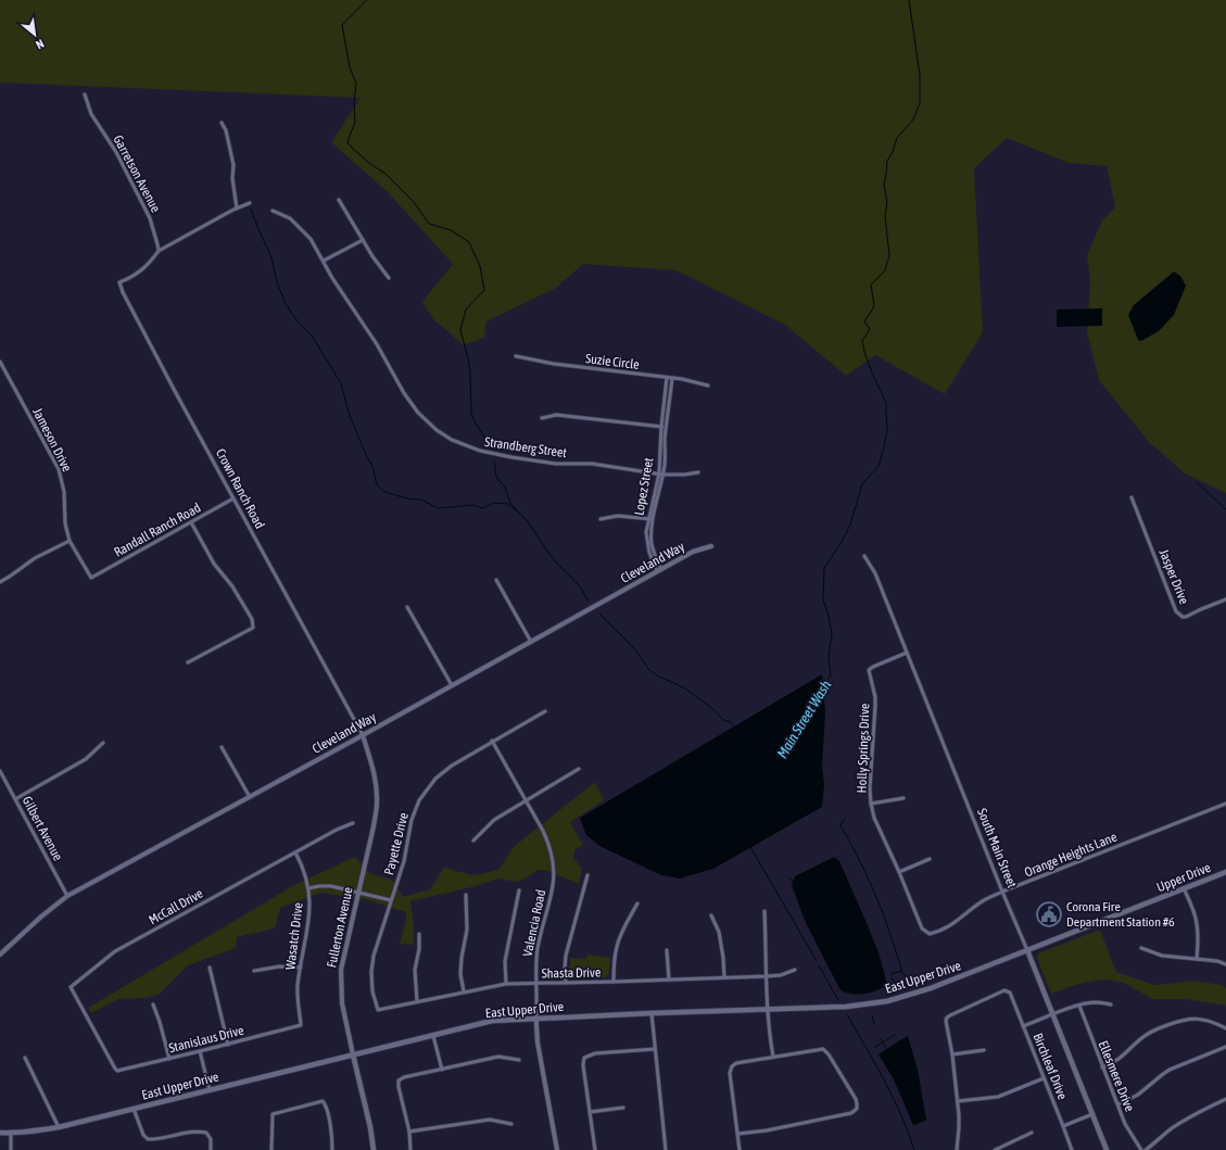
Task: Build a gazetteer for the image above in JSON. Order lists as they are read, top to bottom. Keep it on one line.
{"streets":{"main road":["South Main Street","Upper Drive","Fullerton Avenue","East Upper Drive"],"street":["Garretson Avenue","Suzie Circle","Jameson Drive","Strandberg Street","Lopez Street","Crown Ranch Road","Randall Ranch Road","Cleveland Way","Jasper Drive","Holly Springs Drive","Gilbert Avenue","Payette Drive","Orange Heights Lane","McCall Drive","Valencia Road","Wasatch Drive","Shasta Drive","Stanislaus Drive","Birchleaf Drive","Ellesmere Drive"]},"crossings":[["Garretson Avenue","Crown Ranch Road"],["Suzie Circle","Lopez Street"],["Jameson Drive","Randall Ranch Road"],["Strandberg Street","Lopez Street"],["Lopez Street","Cleveland Way"],["Crown Ranch Road","Randall Ranch Road"],["Crown Ranch Road","Cleveland Way"],["Crown Ranch Road","Fullerton Avenue"],["Cleveland Way","Gilbert Avenue"],["Cleveland Way","Fullerton Avenue"],["Holly Springs Drive","South Main Street"],["Holly Springs Drive","Orange Heights Lane"],["Payette Drive","Valencia Road"],["Payette Drive","Shasta Drive"],["South Main Street","Orange Heights Lane"],["South Main Street","Upper Drive"],["South Main Street","East Upper Drive"],["Upper Drive","East Upper Drive"],["McCall Drive","Wasatch Drive"],["McCall Drive","Stanislaus Drive"],["Valencia Road","Shasta Drive"],["Valencia Road","East Upper Drive"],["Fullerton Avenue","East Upper Drive"],["Wasatch Drive","Stanislaus Drive"]],"water":["Main Street Wash"],"places":{"public building":["Corona Fire Department Station #6"]},"north":"bottom right"}
